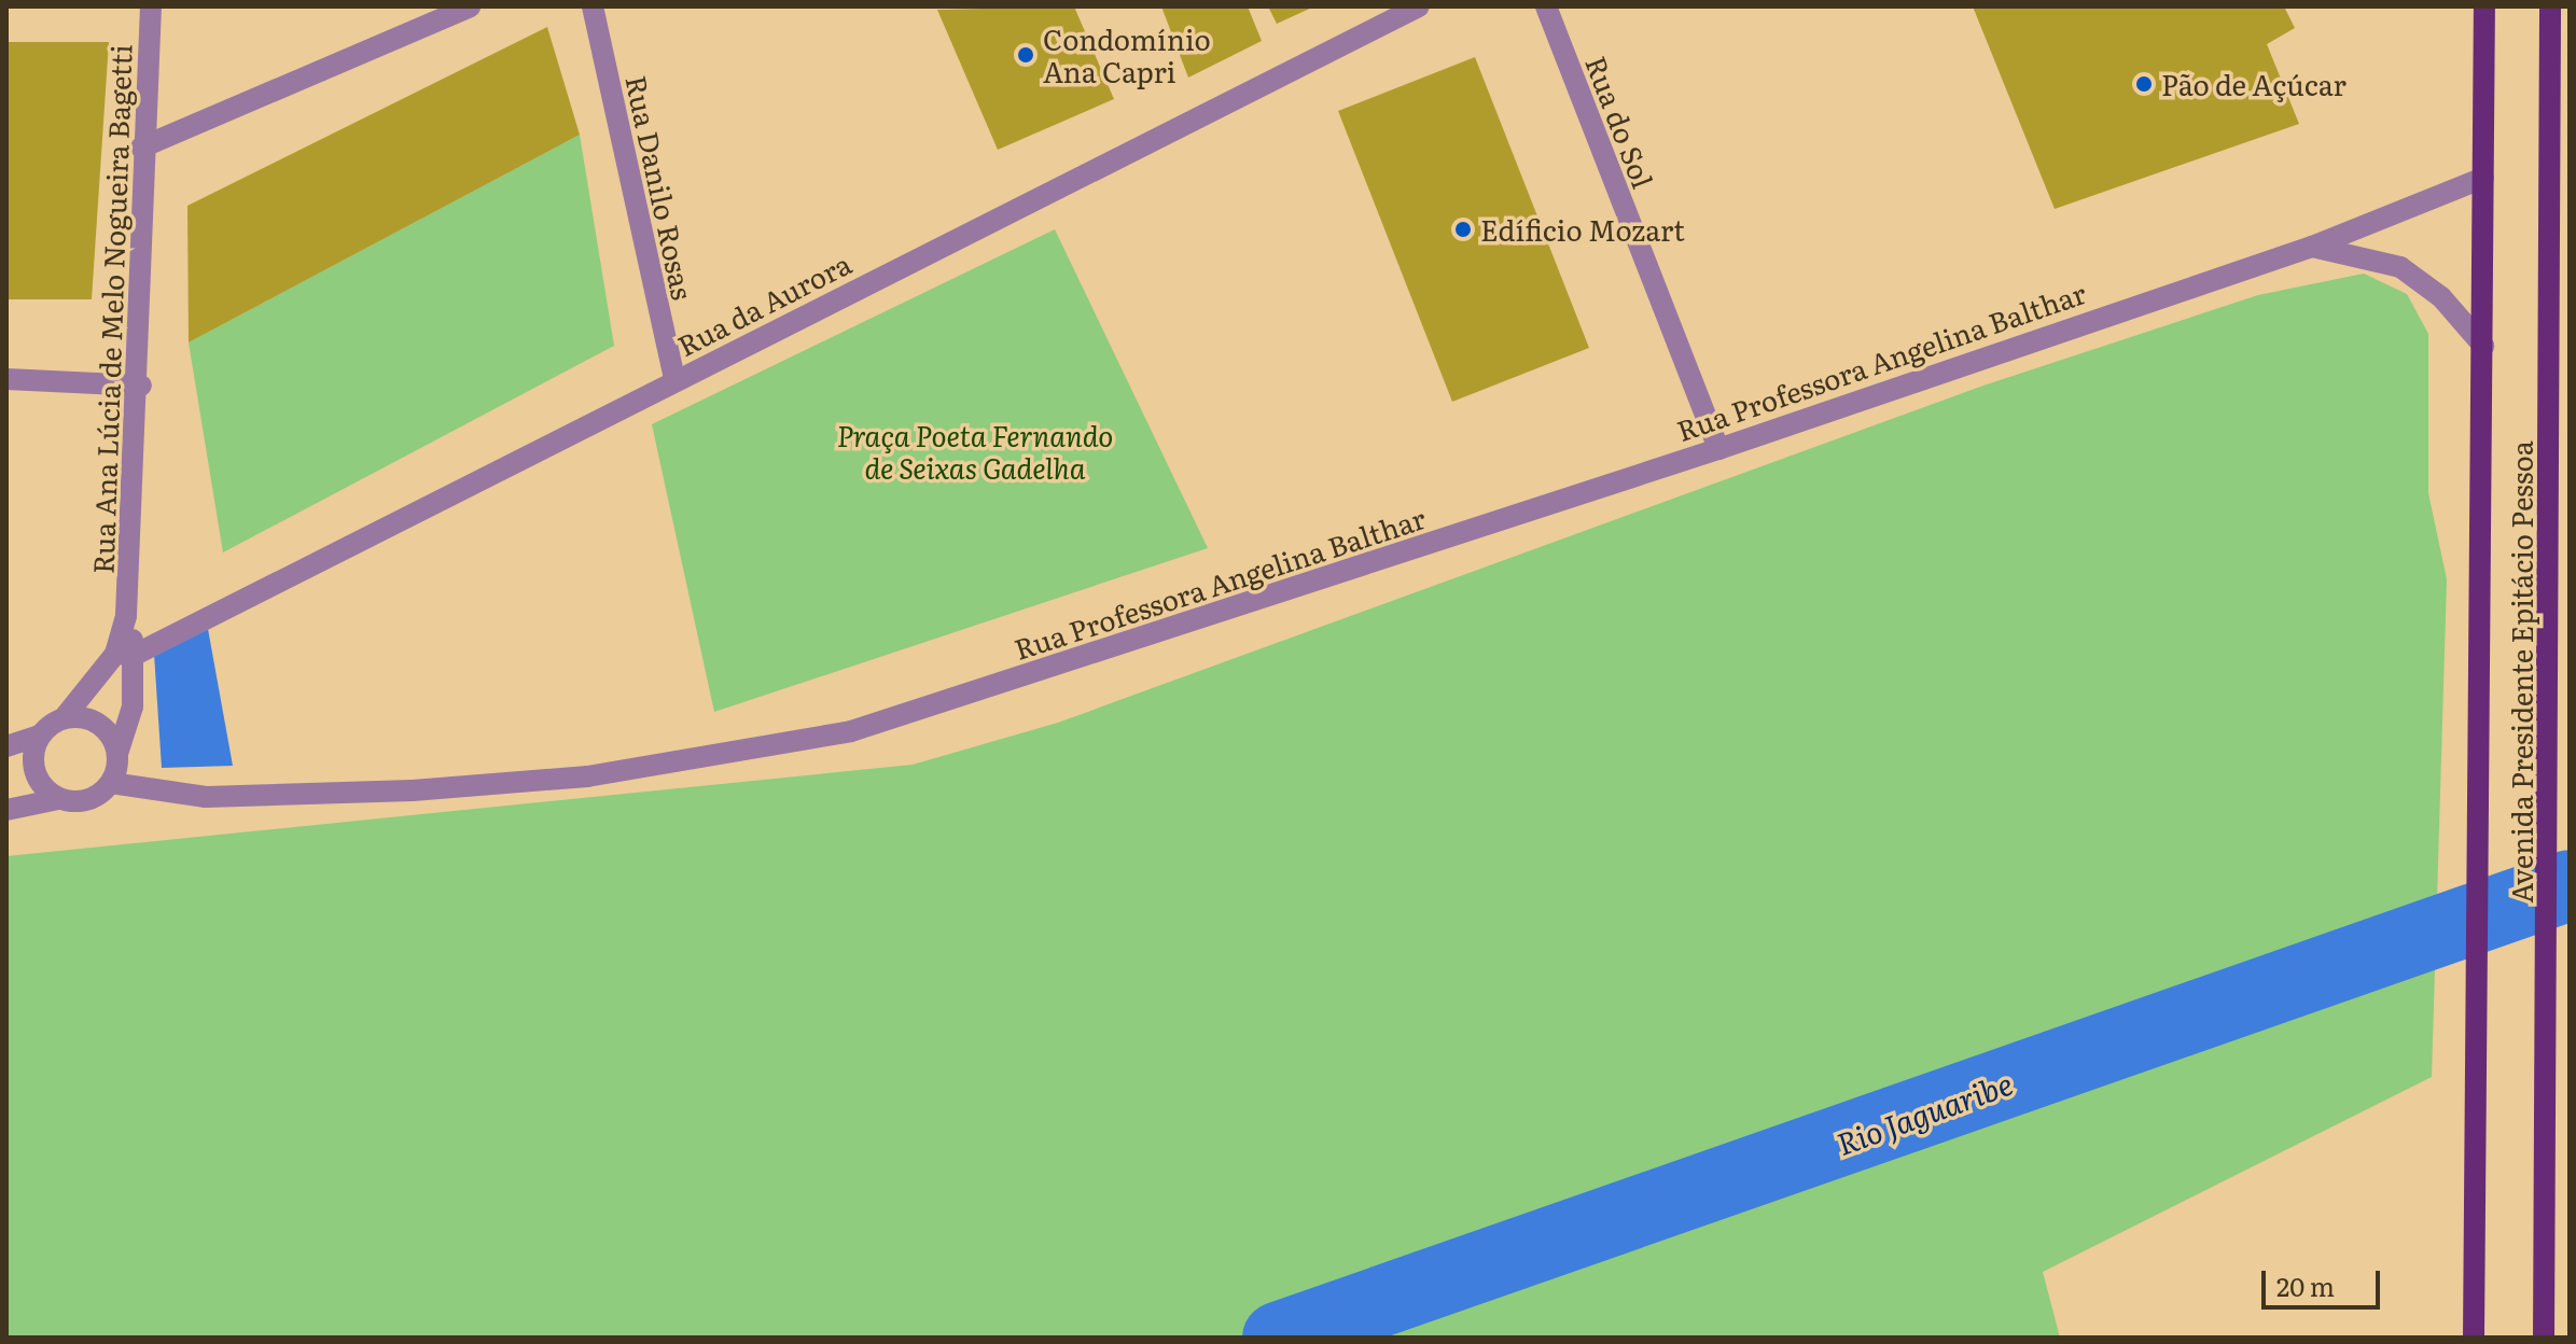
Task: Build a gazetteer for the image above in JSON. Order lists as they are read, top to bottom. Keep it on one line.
{"streets":{"main road":["Avenida Presidente Epitácio Pessoa"],"street":["Rua do Sol","Rua Danilo Rosas","Rua da Aurora","Rua Ana Lúcia de Melo Nogueira Bagetti","Rua Professora Angelina Balthar"]},"crossings":[["Rua do Sol","Rua Professora Angelina Balthar"],["Rua Danilo Rosas","Rua da Aurora"],["Rua da Aurora","Rua Ana Lúcia de Melo Nogueira Bagetti"],["Rua Ana Lúcia de Melo Nogueira Bagetti","Rua Professora Angelina Balthar"],["Rua Professora Angelina Balthar","Avenida Presidente Epitácio Pessoa"]],"water":["Rio Jaguaribe"],"parks":["Praça Poeta Fernando de Seixas Gadelha"],"places":["Condomínio Ana Capri","Pão de Açúcar","Edíficio Mozart"],"scale_bar":"20 m"}
